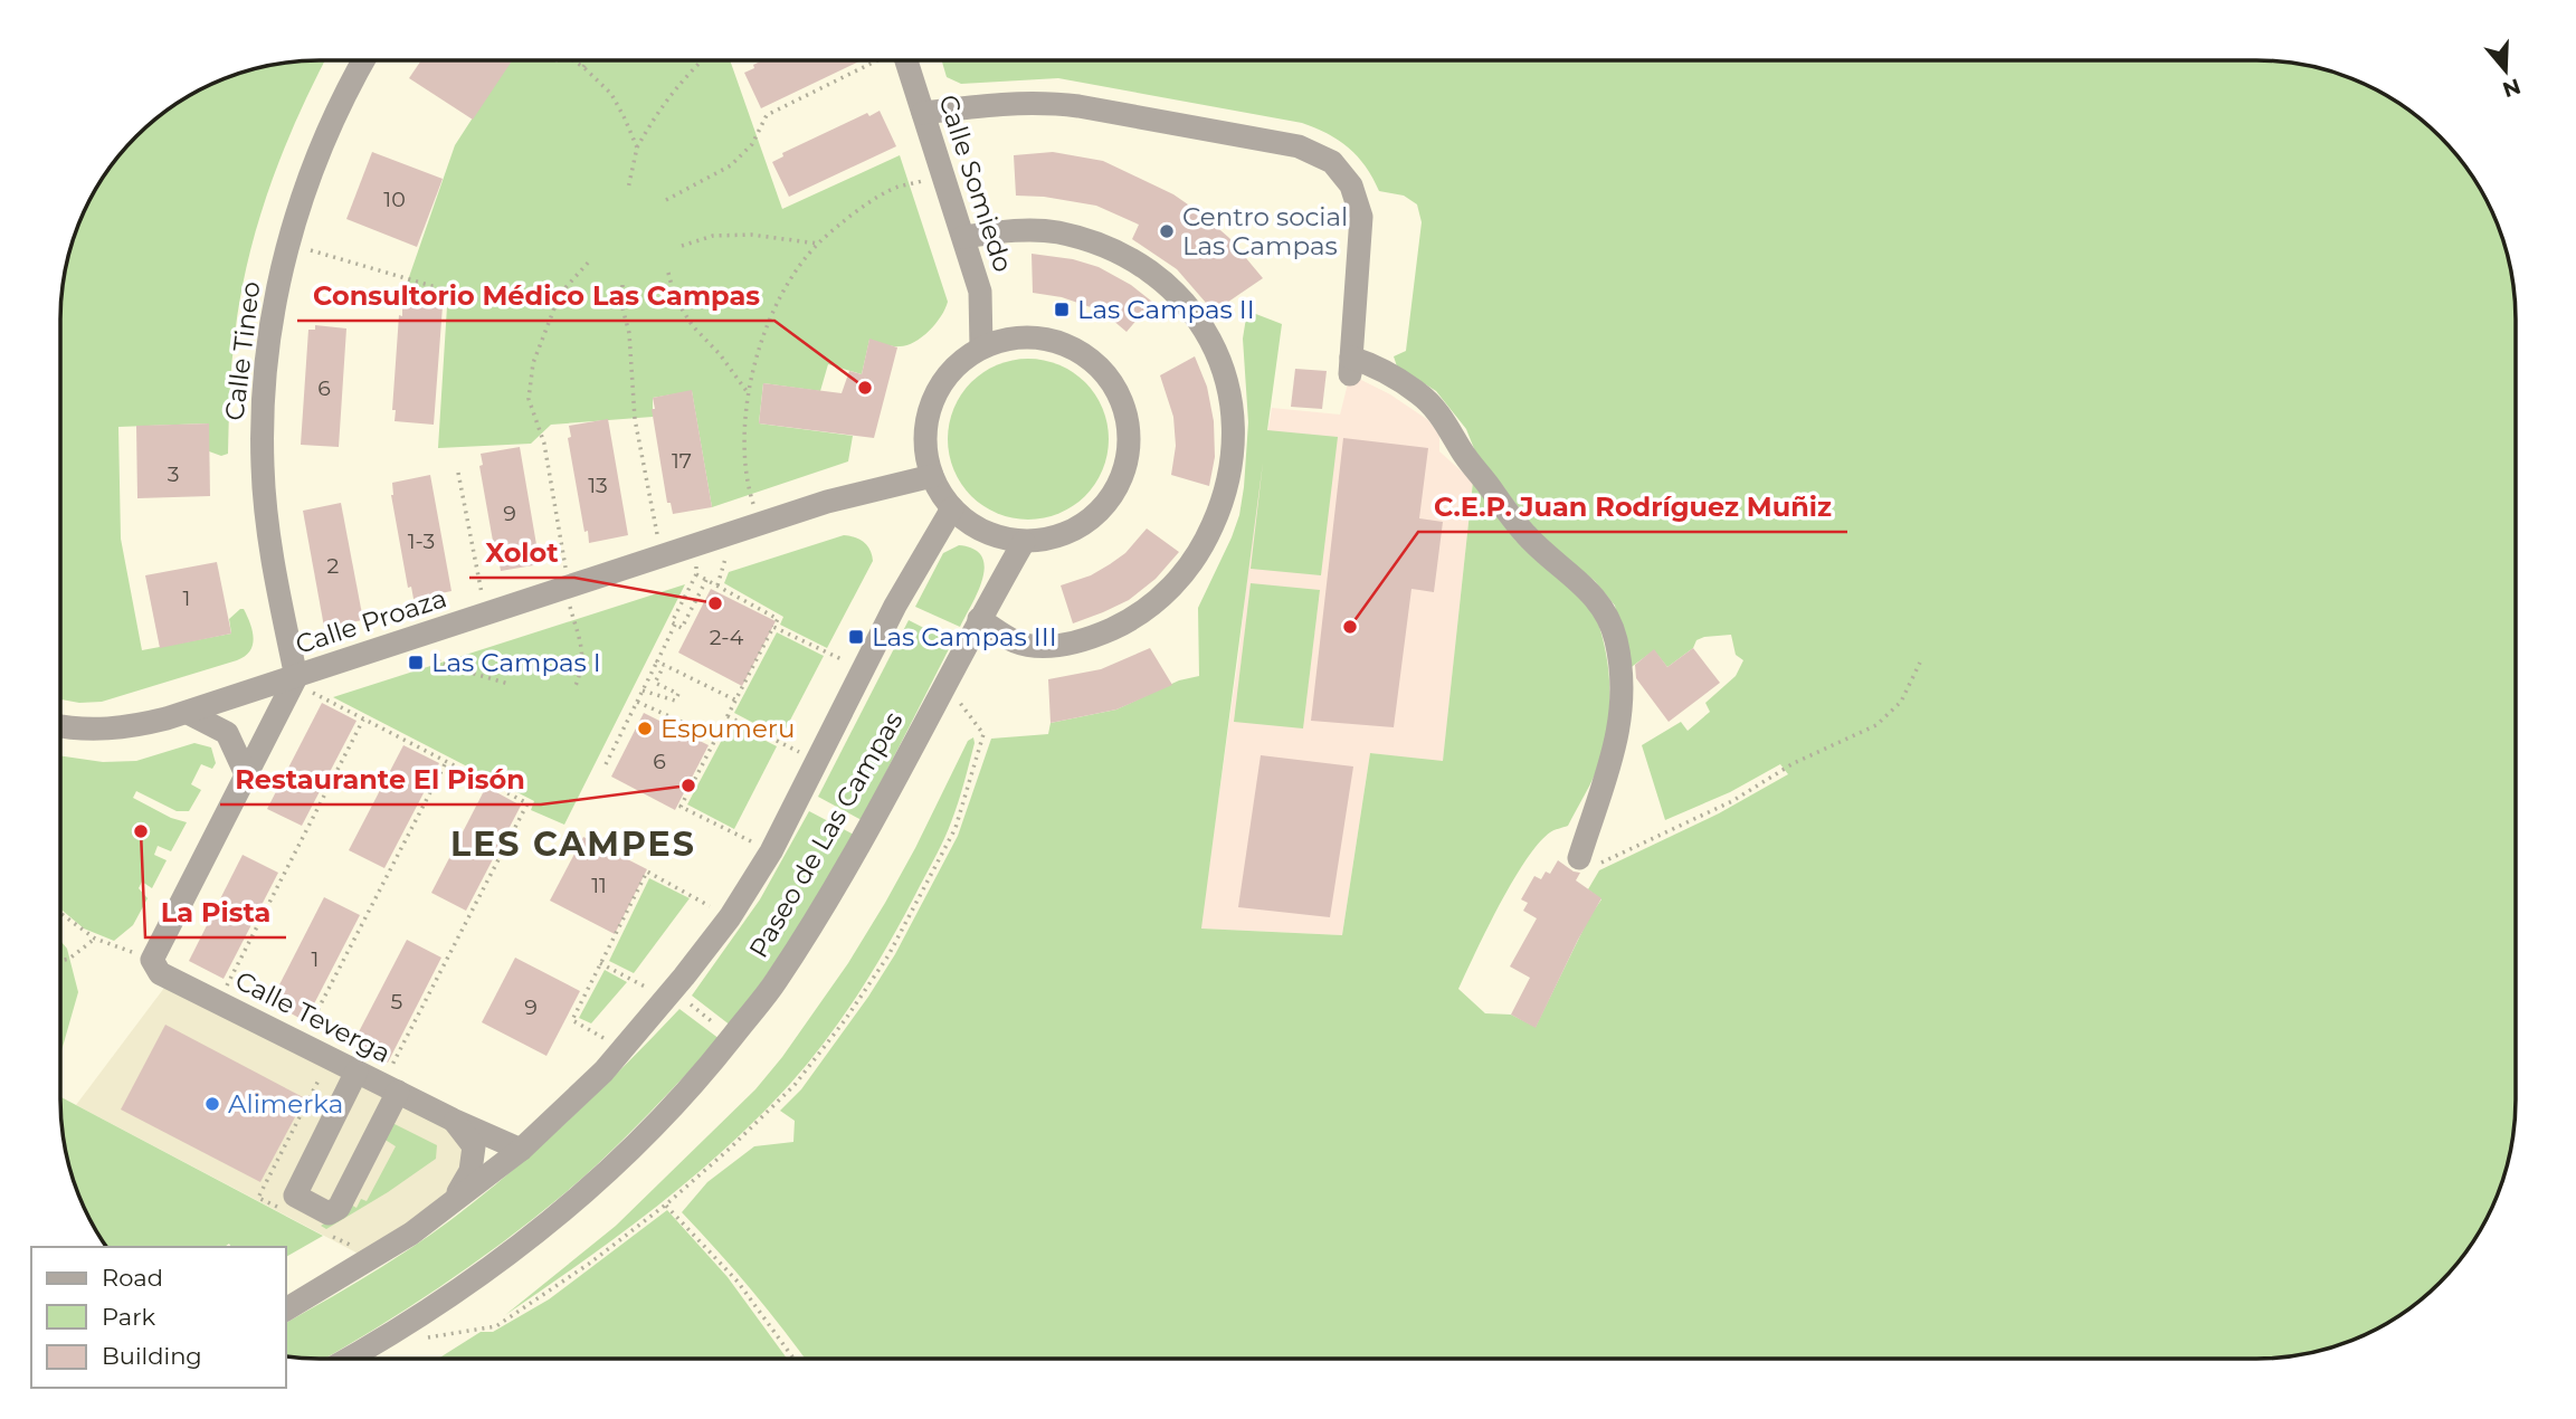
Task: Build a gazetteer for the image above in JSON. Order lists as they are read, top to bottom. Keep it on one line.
{"streets":{"street":["Calle Somiedo","Calle Tineo","Calle Proaza","Paseo de Las Campas","Calle Teverga"]},"crossings":[["Calle Somiedo","Calle Proaza"],["Calle Somiedo","Paseo de Las Campas"],["Calle Tineo","Calle Proaza"],["Calle Proaza","Paseo de Las Campas"],["Paseo de Las Campas","Calle Teverga"]],"districts":["LES CAMPES"],"places":{"other":["Centro social Las Campas","Consultorio Médico Las Campas","Xolot","C.E.P. Juan Rodríguez Muñiz","Espumeru","Restaurante El Pisón","La Pista","Alimerka"],"transit":["Las Campas II","Las Campas III","Las Campas I"]},"house_numbers":["10","6","17","3","13","9","1-3","2","1","2-4","6","11","1","5","9"],"legend":["Road","Park","Building"],"north":"bottom"}
